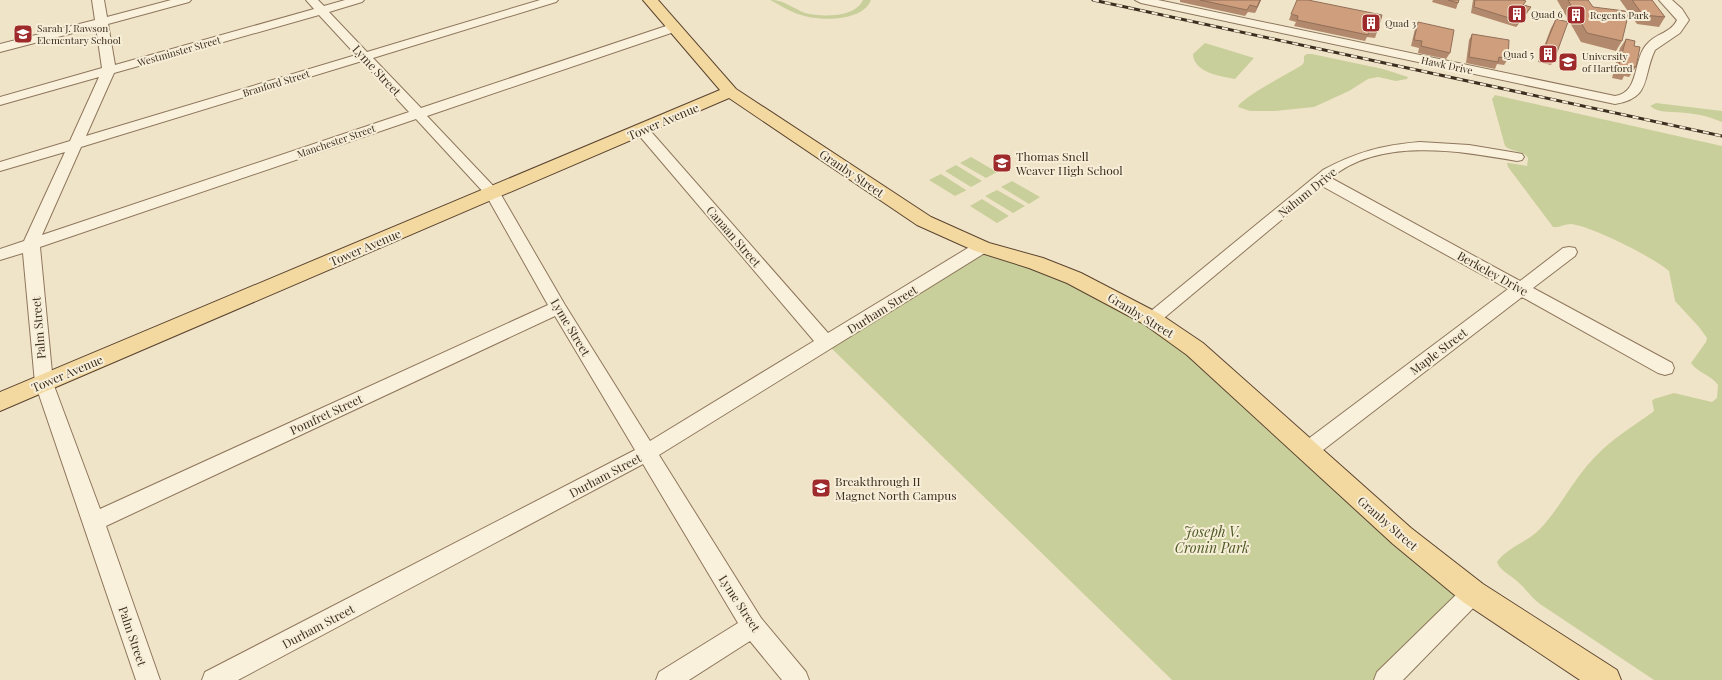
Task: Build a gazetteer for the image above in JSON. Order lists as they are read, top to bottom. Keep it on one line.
{"streets":{"main road":["Tower Avenue","Granby Street"],"street":["Westminster Street","Hawk Drive","Lyme Street","Branford Street","Manchester Street","Nahum Drive","Canaan Street","Berkeley Drive","Durham Street","Palm Street","Maple Street","Pomfret Street"]},"crossings":[["Westminster Street","Lyme Street"],["Westminster Street","Palm Street"],["Lyme Street","Branford Street"],["Lyme Street","Tower Avenue"],["Lyme Street","Manchester Street"],["Lyme Street","Durham Street"],["Lyme Street","Pomfret Street"],["Branford Street","Palm Street"],["Tower Avenue","Granby Street"],["Tower Avenue","Canaan Street"],["Tower Avenue","Palm Street"],["Manchester Street","Granby Street"],["Manchester Street","Palm Street"],["Granby Street","Nahum Drive"],["Granby Street","Durham Street"],["Granby Street","Maple Street"],["Nahum Drive","Berkeley Drive"],["Canaan Street","Durham Street"],["Berkeley Drive","Maple Street"],["Palm Street","Pomfret Street"]],"parks":["Joseph V. Cronin Park"],"places":{"building":["Quad 6","Regents Park","Quad 3","Quad 5"],"school or university":["Sarah J. Rawson Elementary School","University of Hartford","Thomas Snell Weaver High School","Breakthrough II Magnet North Campus"]}}
